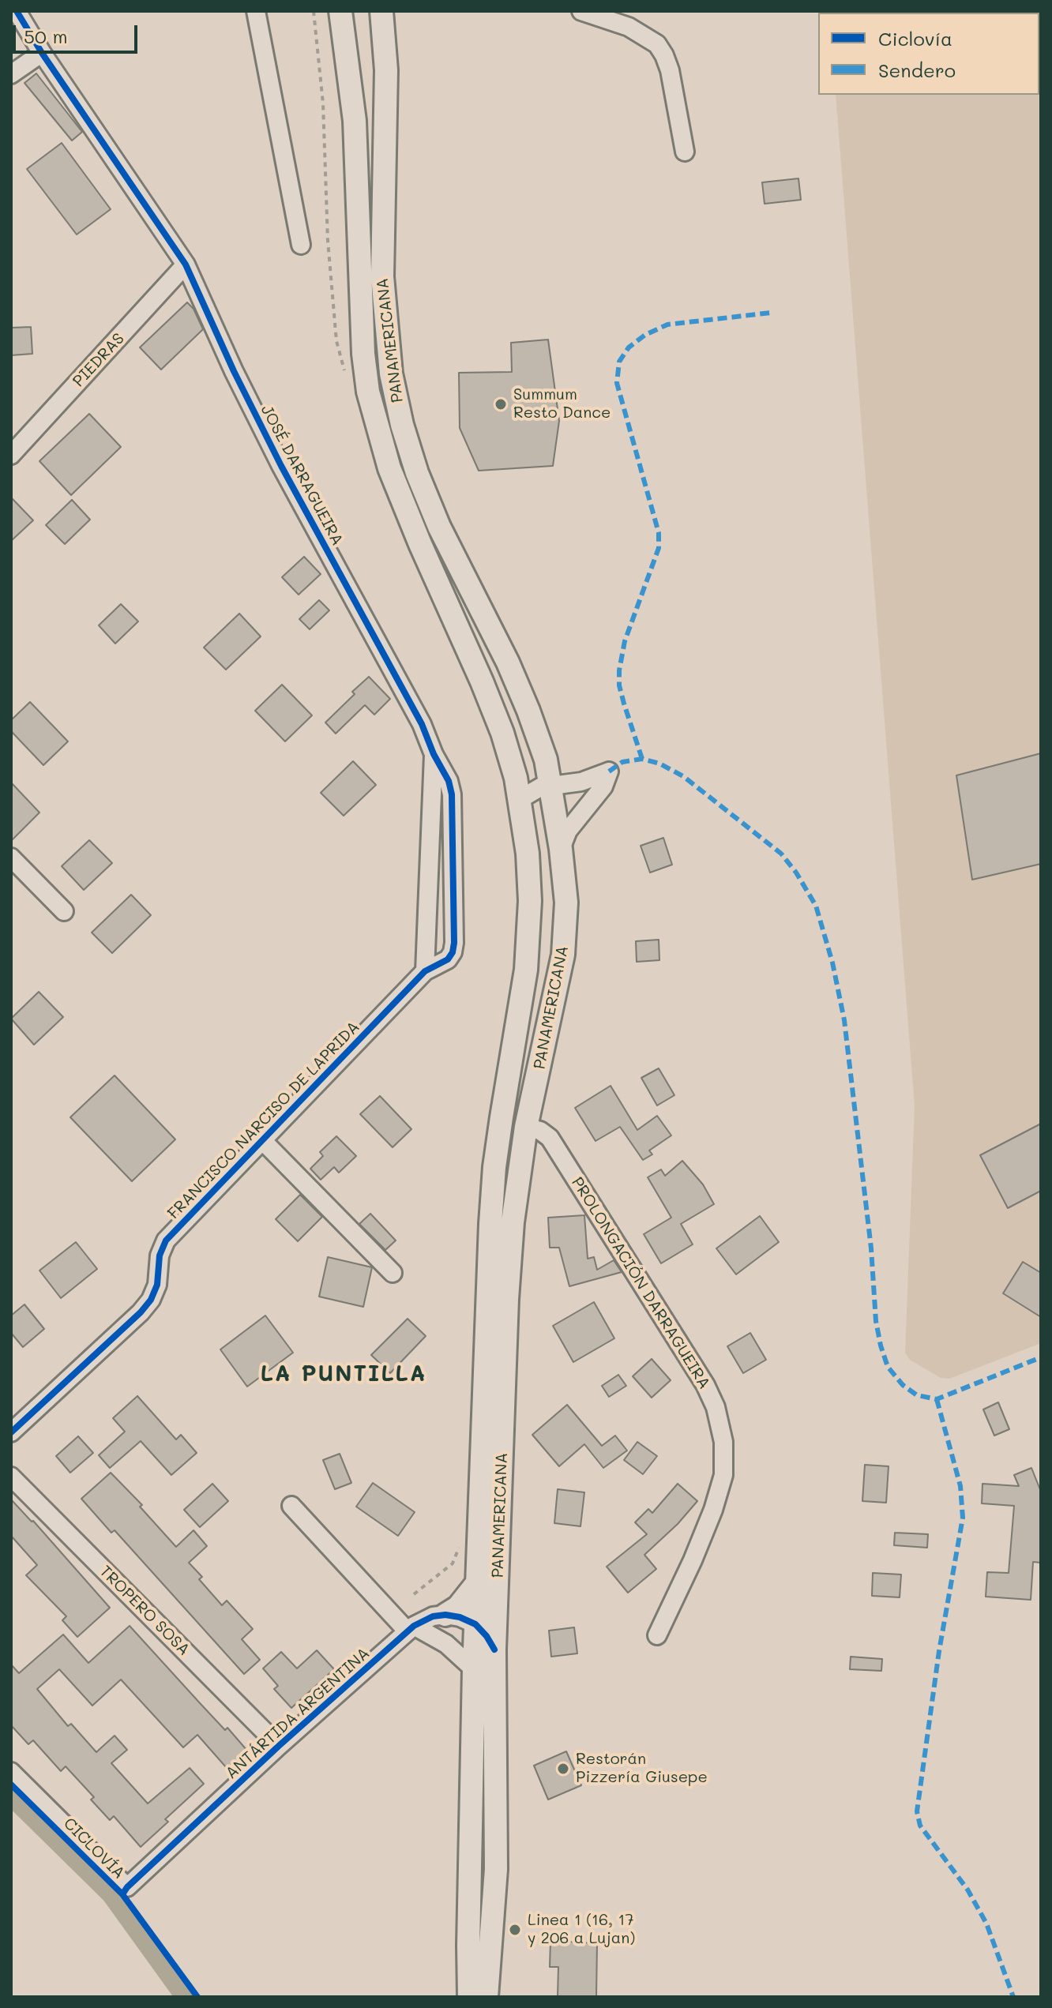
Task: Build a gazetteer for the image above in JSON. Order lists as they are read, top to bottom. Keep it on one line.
{"streets":{"main road":["PANAMERICANA"],"street":["PIEDRAS","JOSÉ DARRAGUEIRA","FRANCISCO NARCISO DE LAPRIDA","PROLONGACIÓN DARRAGUEIRA","TROPERO SOSA","ANTÁRTIDA ARGENTINA"],"cycle path":["CICLOVÍA"]},"crossings":[["PANAMERICANA","PROLONGACIÓN DARRAGUEIRA"],["PIEDRAS","JOSÉ DARRAGUEIRA"],["JOSÉ DARRAGUEIRA","FRANCISCO NARCISO DE LAPRIDA"],["TROPERO SOSA","ANTÁRTIDA ARGENTINA"]],"districts":["LA PUNTILLA"],"places":["Summum Resto Dance","Restorán Pizzería Giusepe","Linea 1 (16, 17 y 206 a Lujan)"],"legend":["Ciclovía","Sendero"],"scale_bar":"50 m"}
